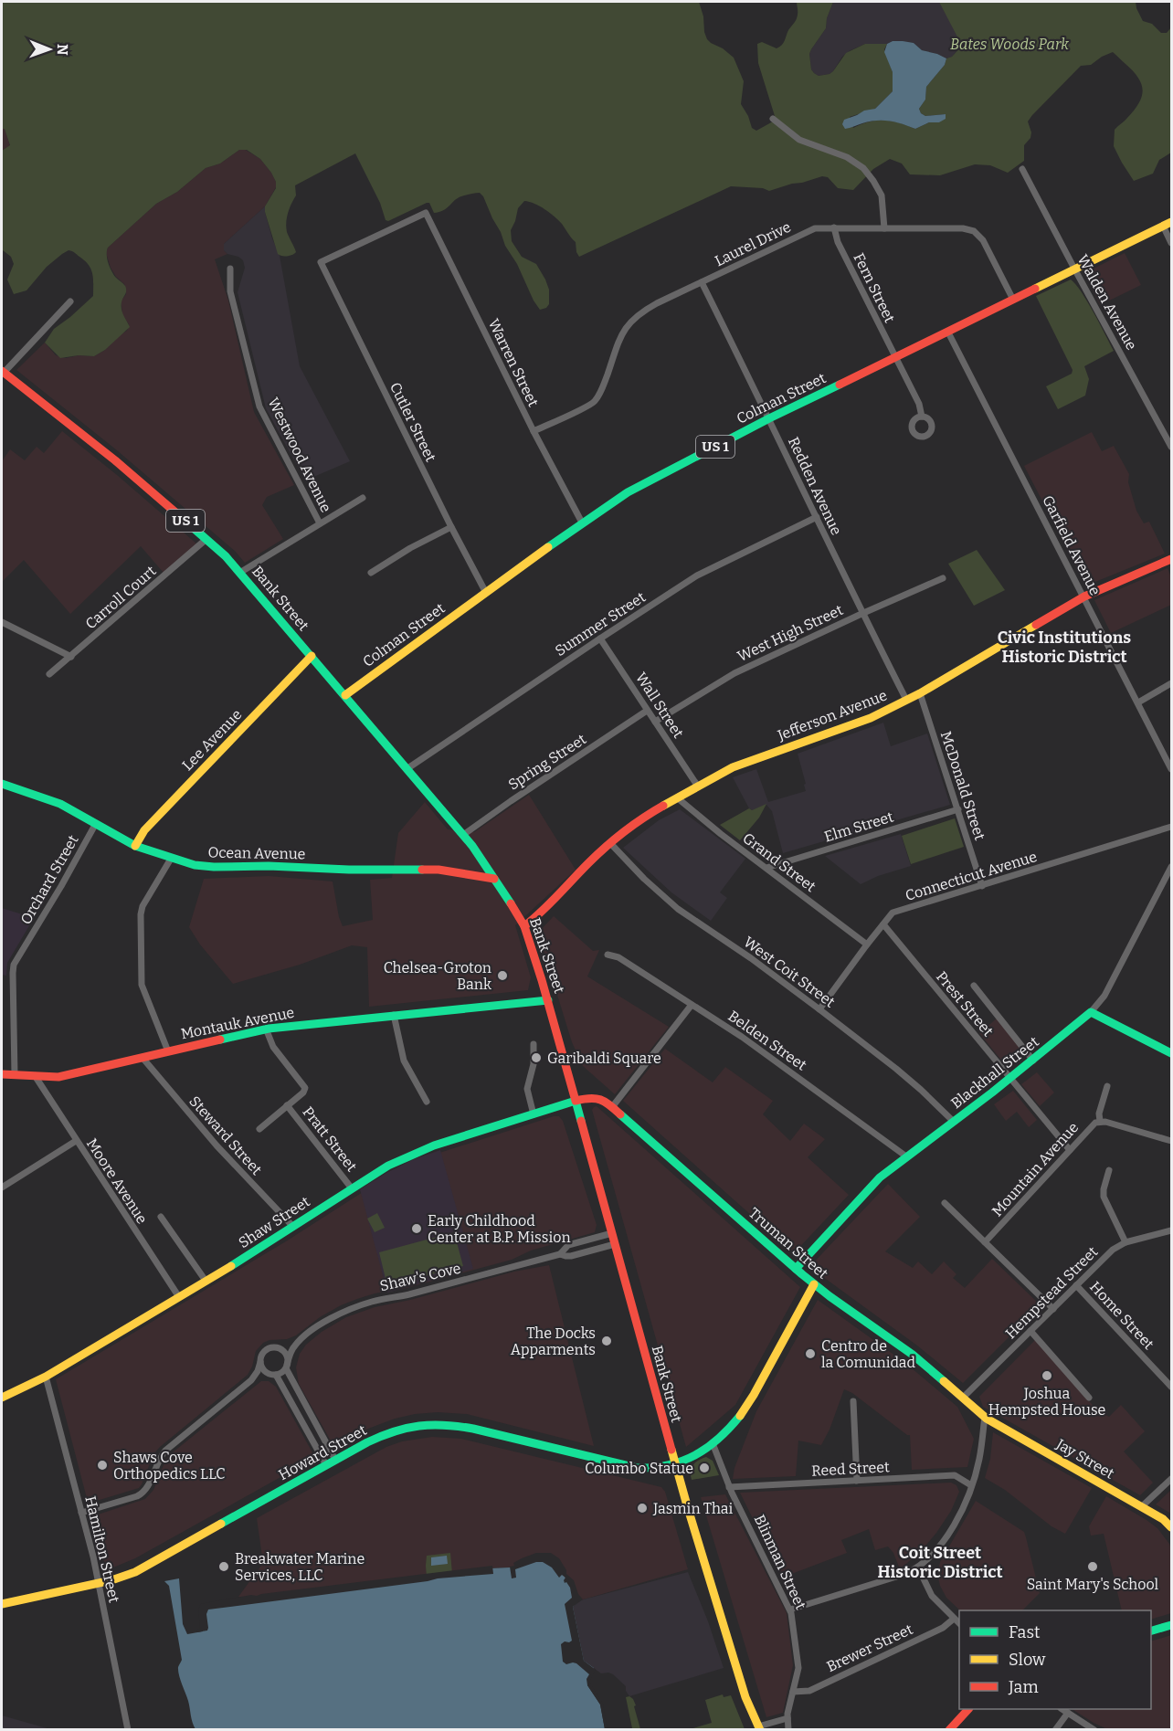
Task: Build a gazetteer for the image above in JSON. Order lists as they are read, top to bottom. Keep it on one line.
{"streets":{"main road":["Colman Street","US 1","Bank Street","Jefferson Avenue","Lee Avenue","Ocean Avenue","Montauk Avenue","Blackhall Street","Shaw Street","Truman Street","Howard Street","Jay Street"],"street":["Laurel Drive","Fern Street","Walden Avenue","Warren Street","Cutler Street","Westwood Avenue","Redden Avenue","Garfield Avenue","Carroll Court","Summer Street","West High Street","Wall Street","Spring Street","McDonald Street","Elm Street","Grand Street","Connecticut Avenue","Orchard Street","West Coit Street","Prest Street","Belden Street","Steward Street","Pratt Street","Mountain Avenue","Moore Avenue","Shaw's Cove","Hempstead Street","Home Street","Reed Street","Hamilton Street","Blinman Street","Brewer Street"]},"crossings":[["Laurel Drive","Fern Street"],["Laurel Drive","Warren Street"],["Laurel Drive","Colman Street"],["Laurel Drive","Redden Avenue"],["Fern Street","Colman Street"],["Walden Avenue","Colman Street"],["Warren Street","Colman Street"],["Warren Street","Cutler Street"],["Colman Street","Cutler Street"],["Colman Street","Redden Avenue"],["Colman Street","Garfield Avenue"],["Colman Street","Bank Street"],["Redden Avenue","Summer Street"],["Redden Avenue","West High Street"],["Redden Avenue","Jefferson Avenue"],["Garfield Avenue","Jefferson Avenue"],["Carroll Court","Bank Street"],["Bank Street","Summer Street"],["Bank Street","Jefferson Avenue"],["Bank Street","Lee Avenue"],["Bank Street","Spring Street"],["Bank Street","Ocean Avenue"],["Bank Street","Montauk Avenue"],["Bank Street","Shaw Street"],["Bank Street","Truman Street"],["Bank Street","Shaw's Cove"],["Bank Street","Howard Street"],["Summer Street","Wall Street"],["West High Street","Wall Street"],["Wall Street","Jefferson Avenue"],["Wall Street","Spring Street"],["Jefferson Avenue","McDonald Street"],["Jefferson Avenue","Grand Street"],["Jefferson Avenue","West Coit Street"],["Lee Avenue","Ocean Avenue"],["McDonald Street","Elm Street"],["McDonald Street","Connecticut Avenue"],["Elm Street","Grand Street"],["Ocean Avenue","Orchard Street"],["Grand Street","Connecticut Avenue"],["Connecticut Avenue","West Coit Street"],["Connecticut Avenue","Prest Street"],["Orchard Street","Montauk Avenue"],["West Coit Street","Blackhall Street"],["Prest Street","Blackhall Street"],["Prest Street","Mountain Avenue"],["Montauk Avenue","Steward Street"],["Montauk Avenue","Moore Avenue"],["Belden Street","Blackhall Street"],["Blackhall Street","Truman Street"],["Steward Street","Shaw Street"],["Pratt Street","Shaw Street"],["Moore Avenue","Shaw Street"],["Shaw Street","Truman Street"],["Shaw Street","Hamilton Street"],["Truman Street","Hempstead Street"],["Truman Street","Jay Street"],["Hempstead Street","Home Street"],["Howard Street","Hamilton Street"],["Reed Street","Blinman Street"],["Blinman Street","Brewer Street"]],"districts":["Civic Institutions Historic District","Coit Street Historic District"],"parks":["Bates Woods Park"],"places":["Chelsea-Groton Bank","Garibaldi Square","Early Childhood Center at B.P. Mission","The Docks Apparments","Centro de la Comunidad","Joshua Hempsted House","Shaws Cove Orthopedics LLC","Columbo Statue","Jasmin Thai","Breakwater Marine Services, LLC","Saint Mary's School"],"legend":["Fast","Slow","Jam"],"north":"right"}
